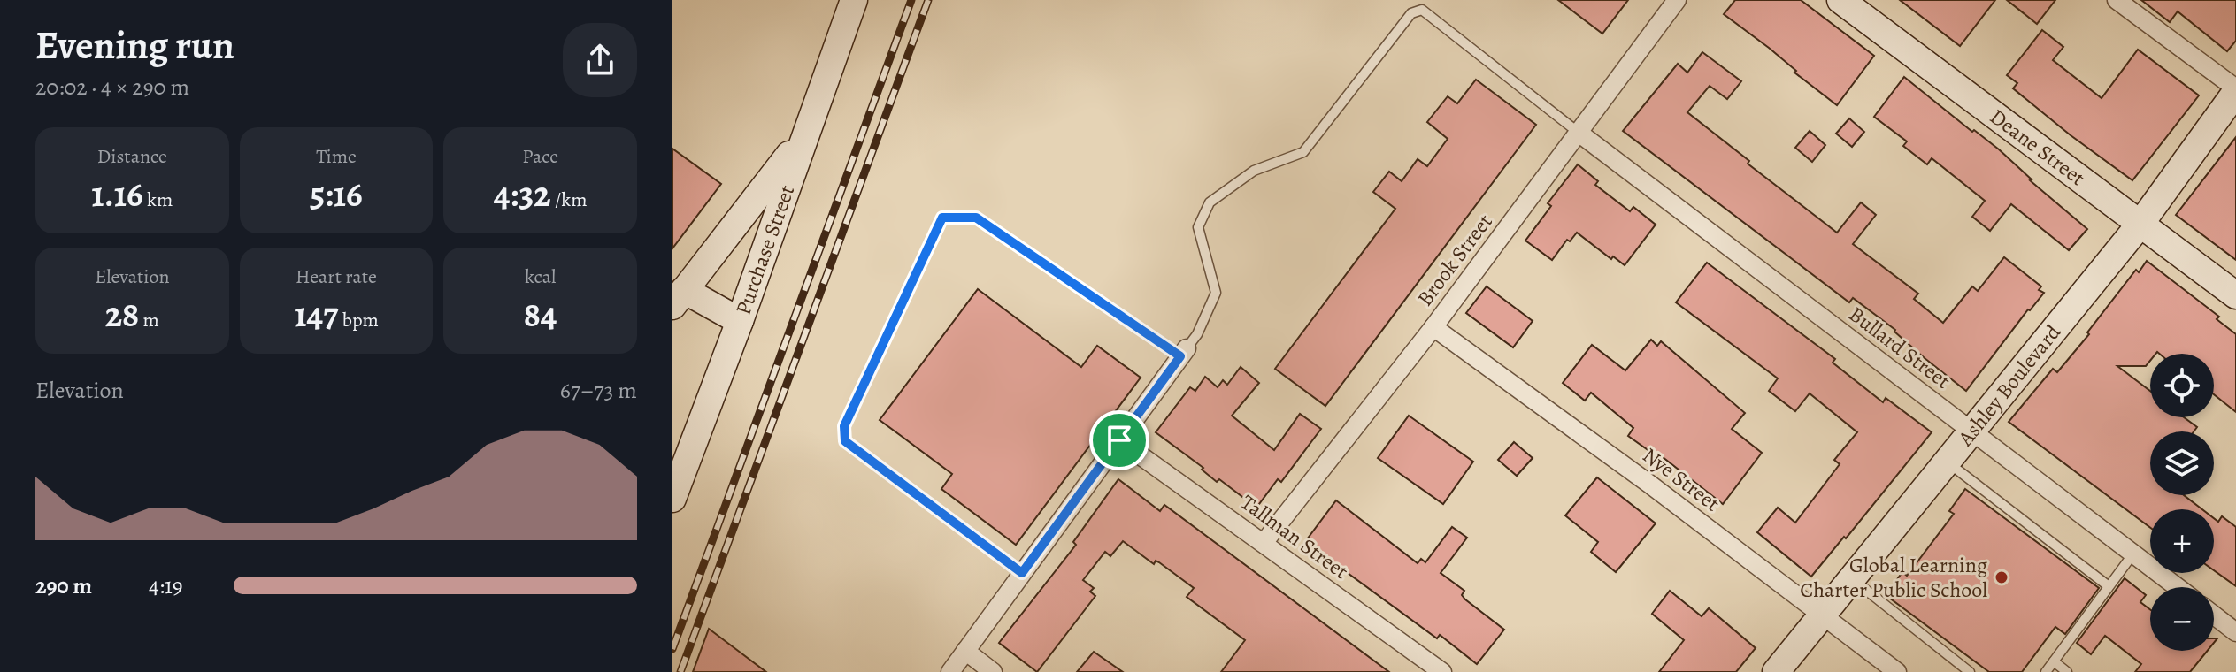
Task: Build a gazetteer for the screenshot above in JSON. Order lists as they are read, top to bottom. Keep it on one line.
{"streets":{"main road":["Deane Street","Purchase Street","Ashley Boulevard"],"street":["Brook Street","Bullard Street","Nye Street","Tallman Street"]},"crossings":[["Deane Street","Ashley Boulevard"],["Brook Street","Bullard Street"],["Brook Street","Nye Street"],["Brook Street","Tallman Street"],["Bullard Street","Ashley Boulevard"],["Ashley Boulevard","Nye Street"]],"places":["Global Learning Charter Public School"],"page":{"heading":["Evening run","20:02 · 4 × 290 m"],"stats":[["Distance","1.16 km"],["Time","5:16"],["Pace","4:32 /km"],["Elevation","28 m"],["Heart rate","147 bpm"],["kcal","84"]],"map_buttons":["+","−"],"chart":["Elevation","67–73 m"],"list":[{"name":"290 m","note":"4:19"}]}}
